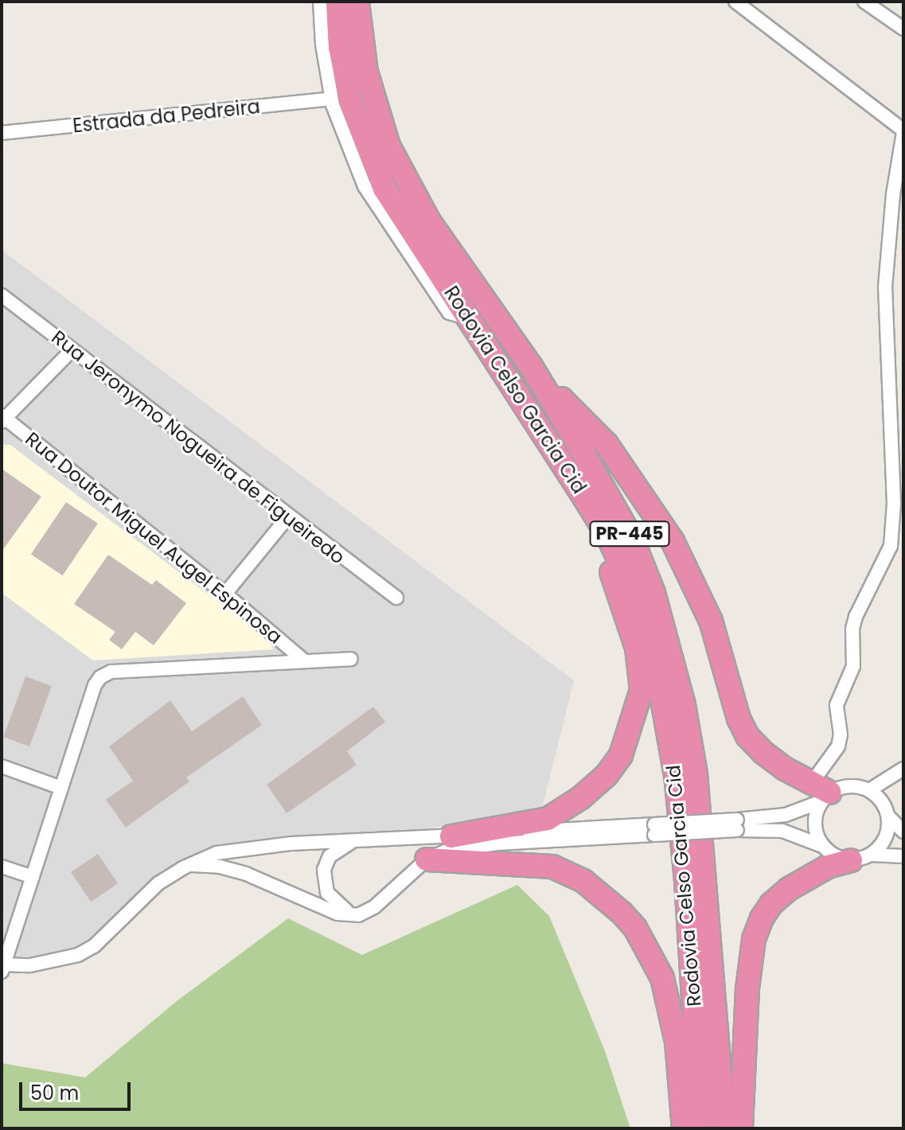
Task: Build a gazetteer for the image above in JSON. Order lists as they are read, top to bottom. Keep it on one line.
{"streets":{"highway":["Rodovia Celso Garcia Cid","PR-445"],"street":["Estrada da Pedreira","Rua Jeronymo Nogueira de Figueiredo","Rua Doutor Miguel Augel Espinosa"]},"scale_bar":"50 m"}
